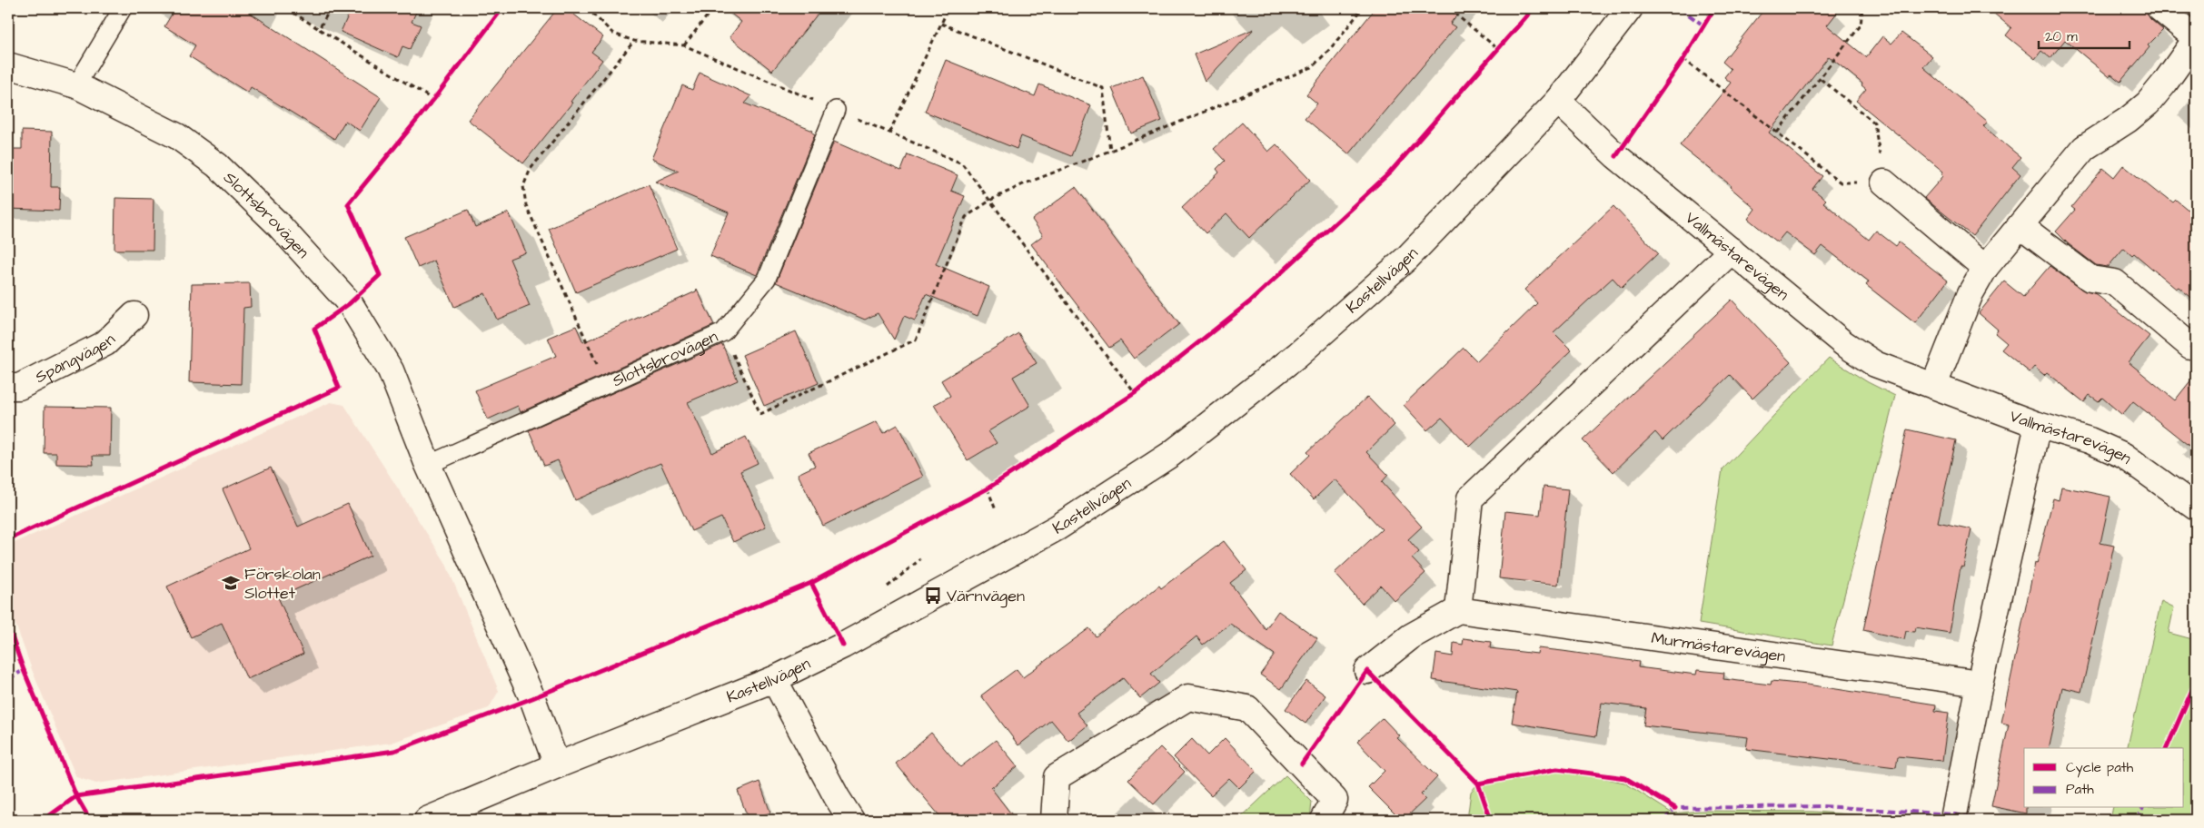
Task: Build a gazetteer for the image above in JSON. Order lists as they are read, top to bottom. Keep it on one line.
{"streets":{"street":["Slottsbrovägen","Vallmästarevägen","Kastellvägen","Spångvägen","Murmästarevägen"]},"crossings":[["Slottsbrovägen","Kastellvägen"],["Vallmästarevägen","Kastellvägen"]],"places":{"school or university":["Förskolan Slottet"],"bus stop":["Värnvägen"]},"legend":["Cycle path","Path"],"scale_bar":"20 m"}
